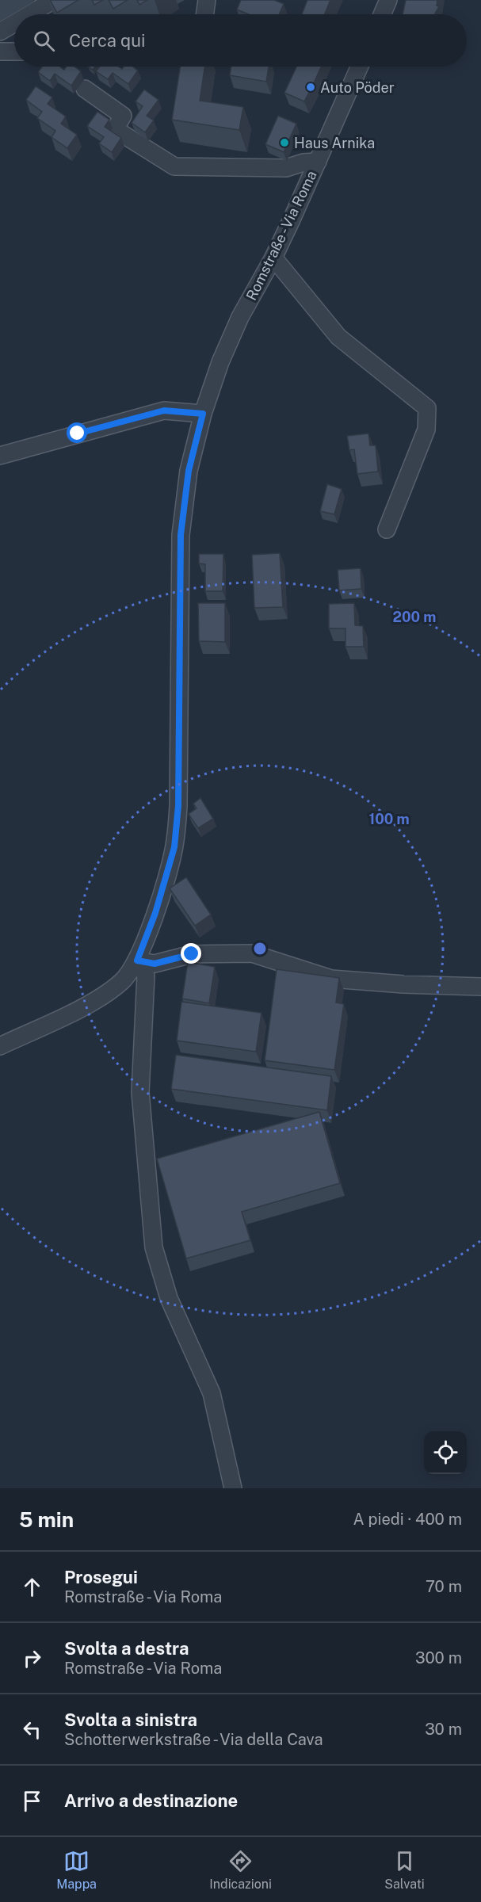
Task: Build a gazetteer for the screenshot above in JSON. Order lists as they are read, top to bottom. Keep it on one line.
{"streets":{"street":["Romstraße - Via Roma"]},"places":["Auto Pöder","Haus Arnika"],"page":{"search":"Cerca qui","heading":["5 min","A piedi · 400 m"],"list":[["Prosegui","Romstraße - Via Roma","70 m"],["Svolta a destra","Romstraße - Via Roma","300 m"],["Svolta a sinistra","Schotterwerkstraße - Via della Cava","30 m"],"Arrivo a destinazione"],"nav":["Mappa","Indicazioni","Salvati"]},"rings":["200 m","100 m"]}
